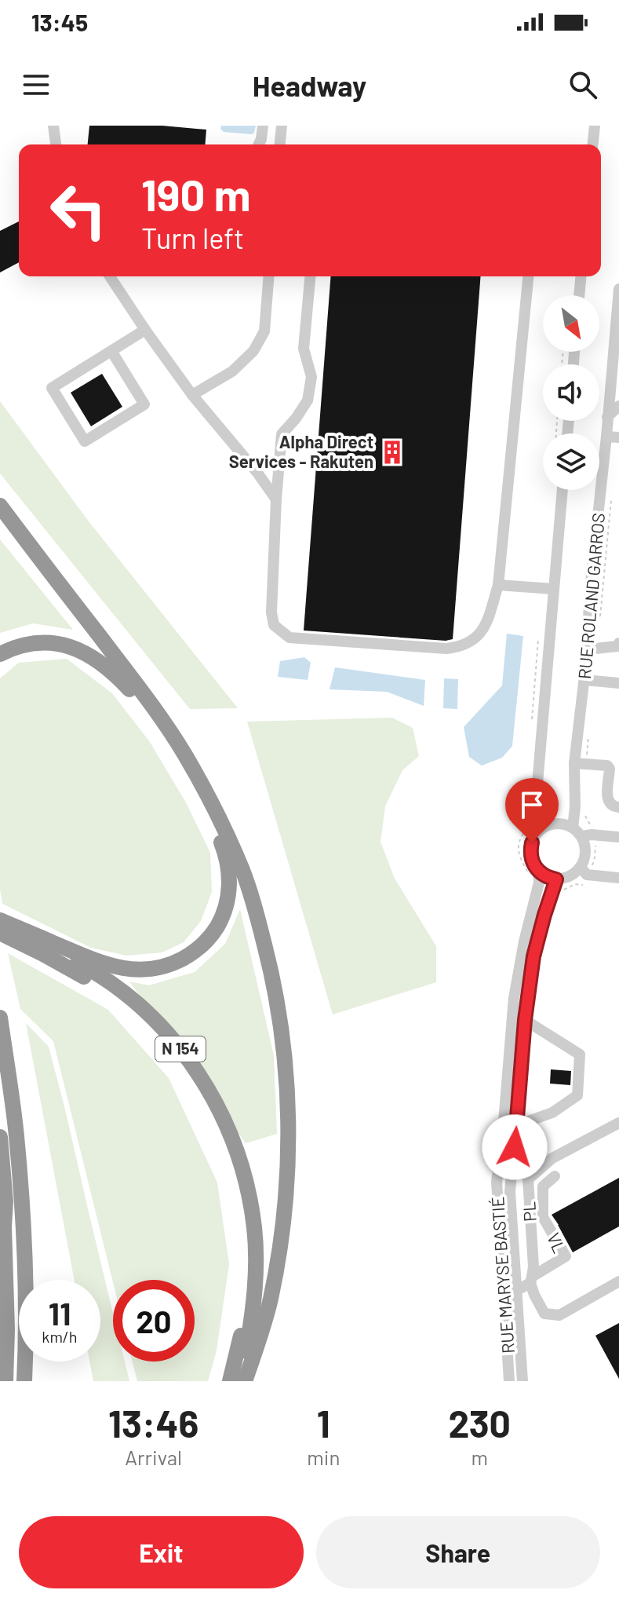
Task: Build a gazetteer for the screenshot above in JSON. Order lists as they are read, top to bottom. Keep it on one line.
{"streets":{"highway":["N 154"],"street":["RUE ROLAND GARROS","PL","VL","RUE MARYSE BASTIÉ"]},"crossings":[["RUE ROLAND GARROS","RUE MARYSE BASTIÉ"],["PL","VL"],["VL","RUE MARYSE BASTIÉ"]],"places":{"building":["Alpha Direct Services - Rakuten"]},"north":"bottom right","page":{"status":"13:45","header":"Headway","turn":["190 m","Turn left"],"speed":"11 km/h","limit":"20","eta":["13:46","Arrival","1","min","230","m"],"buttons":["Exit","Share"]}}
